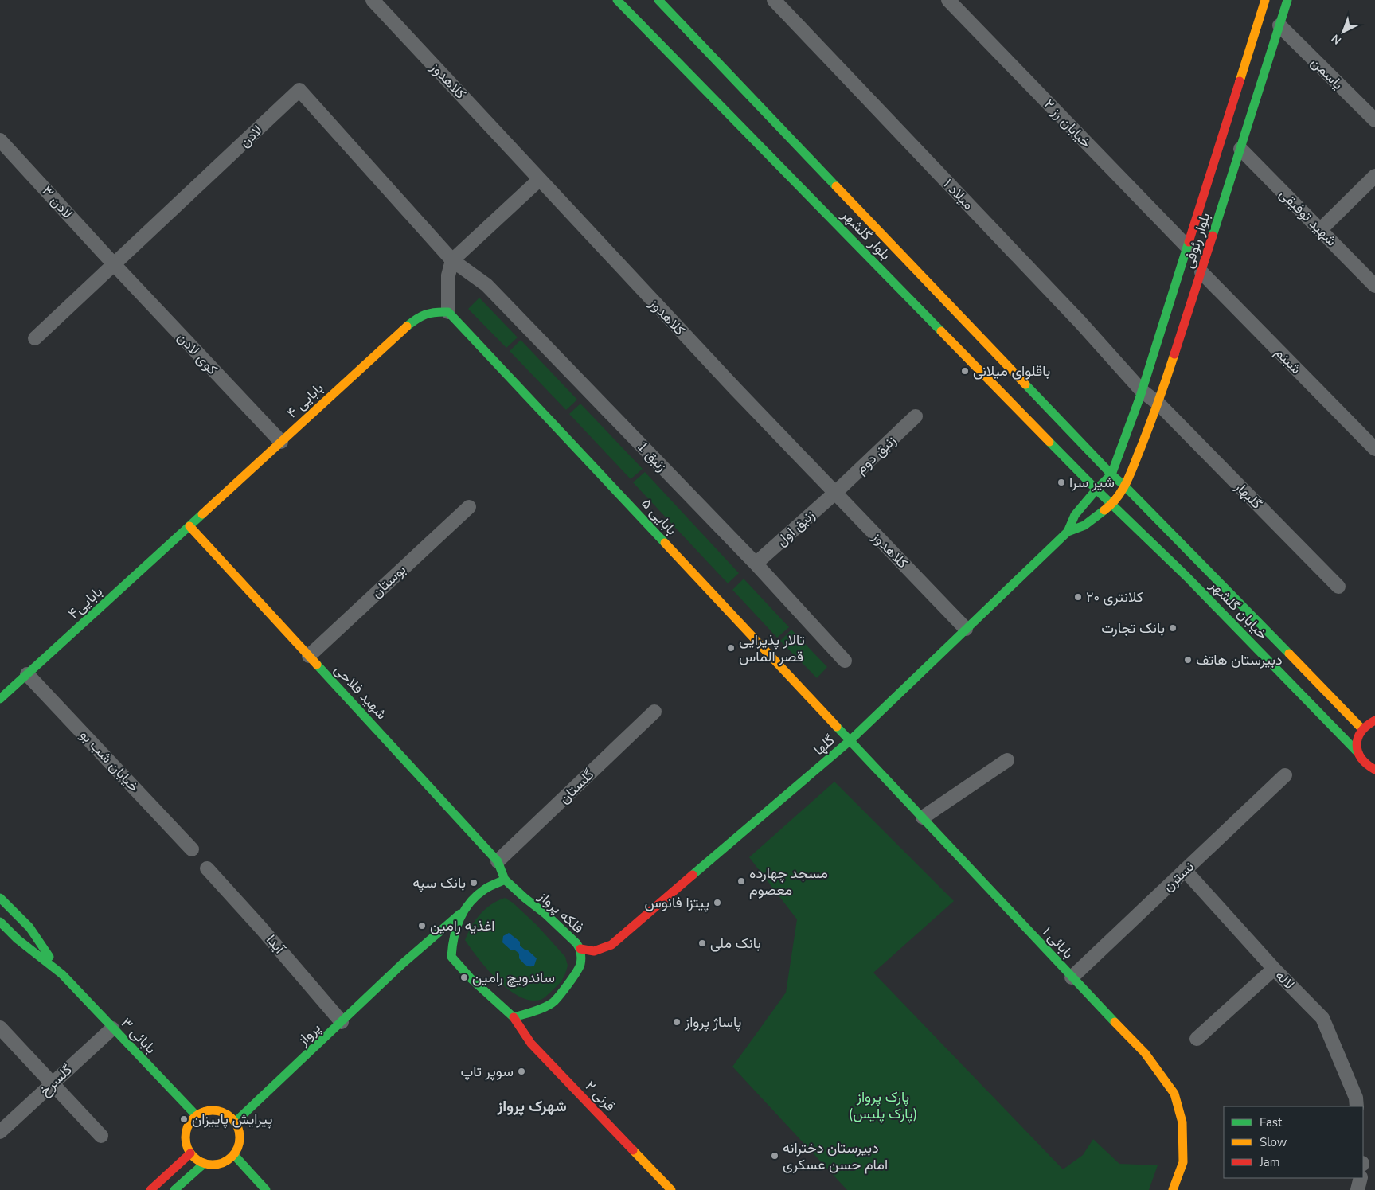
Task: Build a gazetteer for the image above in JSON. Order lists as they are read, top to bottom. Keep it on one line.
{"streets":{"main road":["بلوار گلشهر","بلوار رئوفی","بابایی ۴","۵ بابایی","بابایی۴","خیابان گلشهر","شهید فلاحی","گلها","فلکه پرواز","بابائی ۱","پرواز","بابائی ۳","قرنی ۲"],"street":["یاسمن","کلاهدوز","خیابان رز ۲","لادن","میلاد ۱","لادن ۳","شهید توفیقی","کوی لادن","شبنم","زنبق دوم","زنبق 1","گلبهار","زنبق اول","بوستان","خیابان شب بو","گلستان","نسترن","آیدا","لاله","گلسرخ"]},"crossings":[["یاسمن","بلوار رئوفی"],["کلاهدوز","زنبق دوم"],["کلاهدوز","زنبق اول"],["کلاهدوز","گلها"],["خیابان رز ۲","بلوار رئوفی"],["لادن","لادن ۳"],["لادن","کوی لادن"],["لادن","زنبق 1"],["میلاد ۱","بلوار رئوفی"],["میلاد ۱","گلبهار"],["لادن ۳","کوی لادن"],["شهید توفیقی","بلوار رئوفی"],["بلوار گلشهر","بلوار رئوفی"],["بلوار گلشهر","خیابان گلشهر"],["بلوار رئوفی","شبنم"],["بلوار رئوفی","گلبهار"],["بلوار رئوفی","خیابان گلشهر"],["بلوار رئوفی","گلها"],["کوی لادن","بابایی ۴"],["بابایی ۴","۵ بابایی"],["بابایی ۴","بابایی۴"],["بابایی ۴","شهید فلاحی"],["زنبق دوم","زنبق اول"],["زنبق 1","زنبق اول"],["۵ بابایی","گلها"],["۵ بابایی","بابائی ۱"],["بوستان","شهید فلاحی"],["بابایی۴","شهید فلاحی"],["بابایی۴","خیابان شب بو"],["شهید فلاحی","گلها"],["شهید فلاحی","گلستان"],["شهید فلاحی","فلکه پرواز"],["شهید فلاحی","پرواز"],["شهید فلاحی","قرنی ۲"],["گلها","فلکه پرواز"],["گلها","بابائی ۱"],["گلها","پرواز"],["گلها","قرنی ۲"],["نسترن","بابائی ۱"],["نسترن","لاله"],["فلکه پرواز","پرواز"],["فلکه پرواز","قرنی ۲"],["آیدا","پرواز"],["پرواز","بابائی ۳"],["پرواز","قرنی ۲"],["بابائی ۳","گلسرخ"]],"districts":["شهرک پرواز"],"parks":["پارک پرواز (پارک پلیس)"],"places":["باقلوای میلانی","شیر سرا","کلانتری ۲۰","بانک تجارت","تالار پذیرایی قصر الماس","دبیرستان هاتف","مسجد چهارده معصوم","بانک سپه","پیتزا فانوس","اغذیه رامین","بانک ملی","ساندویچ رامین","پاساژ پرواز","سوپر تاپ","پیرایش پاییزان","دبیرستان دخترانه امام حسن عسکری"],"legend":["Fast","Slow","Jam"],"north":"bottom left"}
